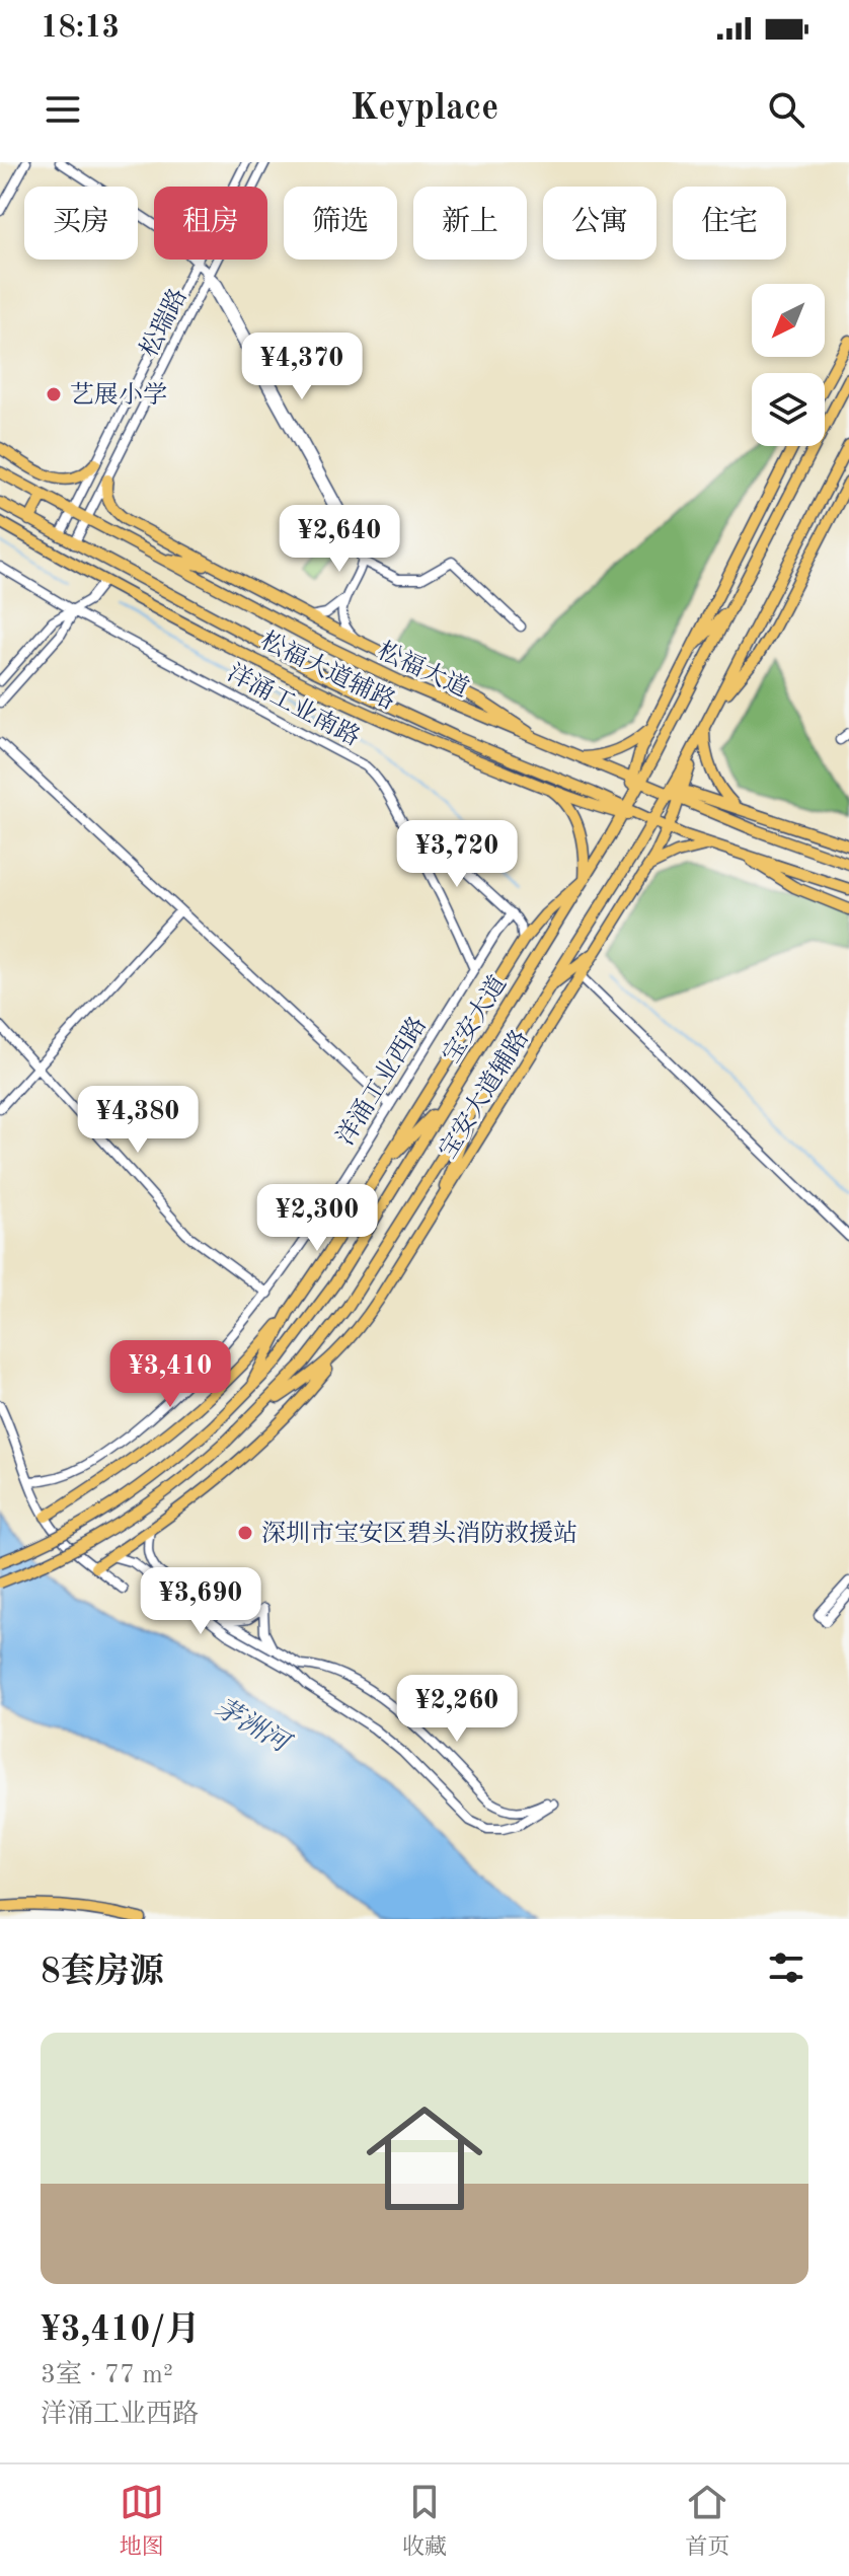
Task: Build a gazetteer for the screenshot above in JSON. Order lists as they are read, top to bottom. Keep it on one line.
{"streets":{"main road":["松福大道","松福大道辅路","宝安大道","宝安大道辅路"],"street":["松瑞路","洋涌工业南路","洋涌工业西路"]},"crossings":[["松瑞路","松福大道"],["松瑞路","松福大道辅路"],["松福大道","松福大道辅路"],["松福大道","宝安大道"],["松福大道","宝安大道辅路"],["松福大道辅路","宝安大道"],["洋涌工业南路","洋涌工业西路"],["宝安大道","宝安大道辅路"]],"water":["茅洲河"],"places":["艺展小学","深圳市宝安区碧头消防救援站"],"north":"bottom left","page":{"status":"18:13","header":"Keyplace","chip":["买房","租房","筛选","新上","公寓","住宅"],"price":["¥4,370","¥2,640","¥3,720","¥4,380","¥2,300","¥3,410","¥3,690","¥2,260"],"heading":"8套房源","list":[{"name":"¥3,410/月","note":"3室 · 77 m² · 洋涌工业西路"}],"tabs":["地图","收藏","首页"]}}
